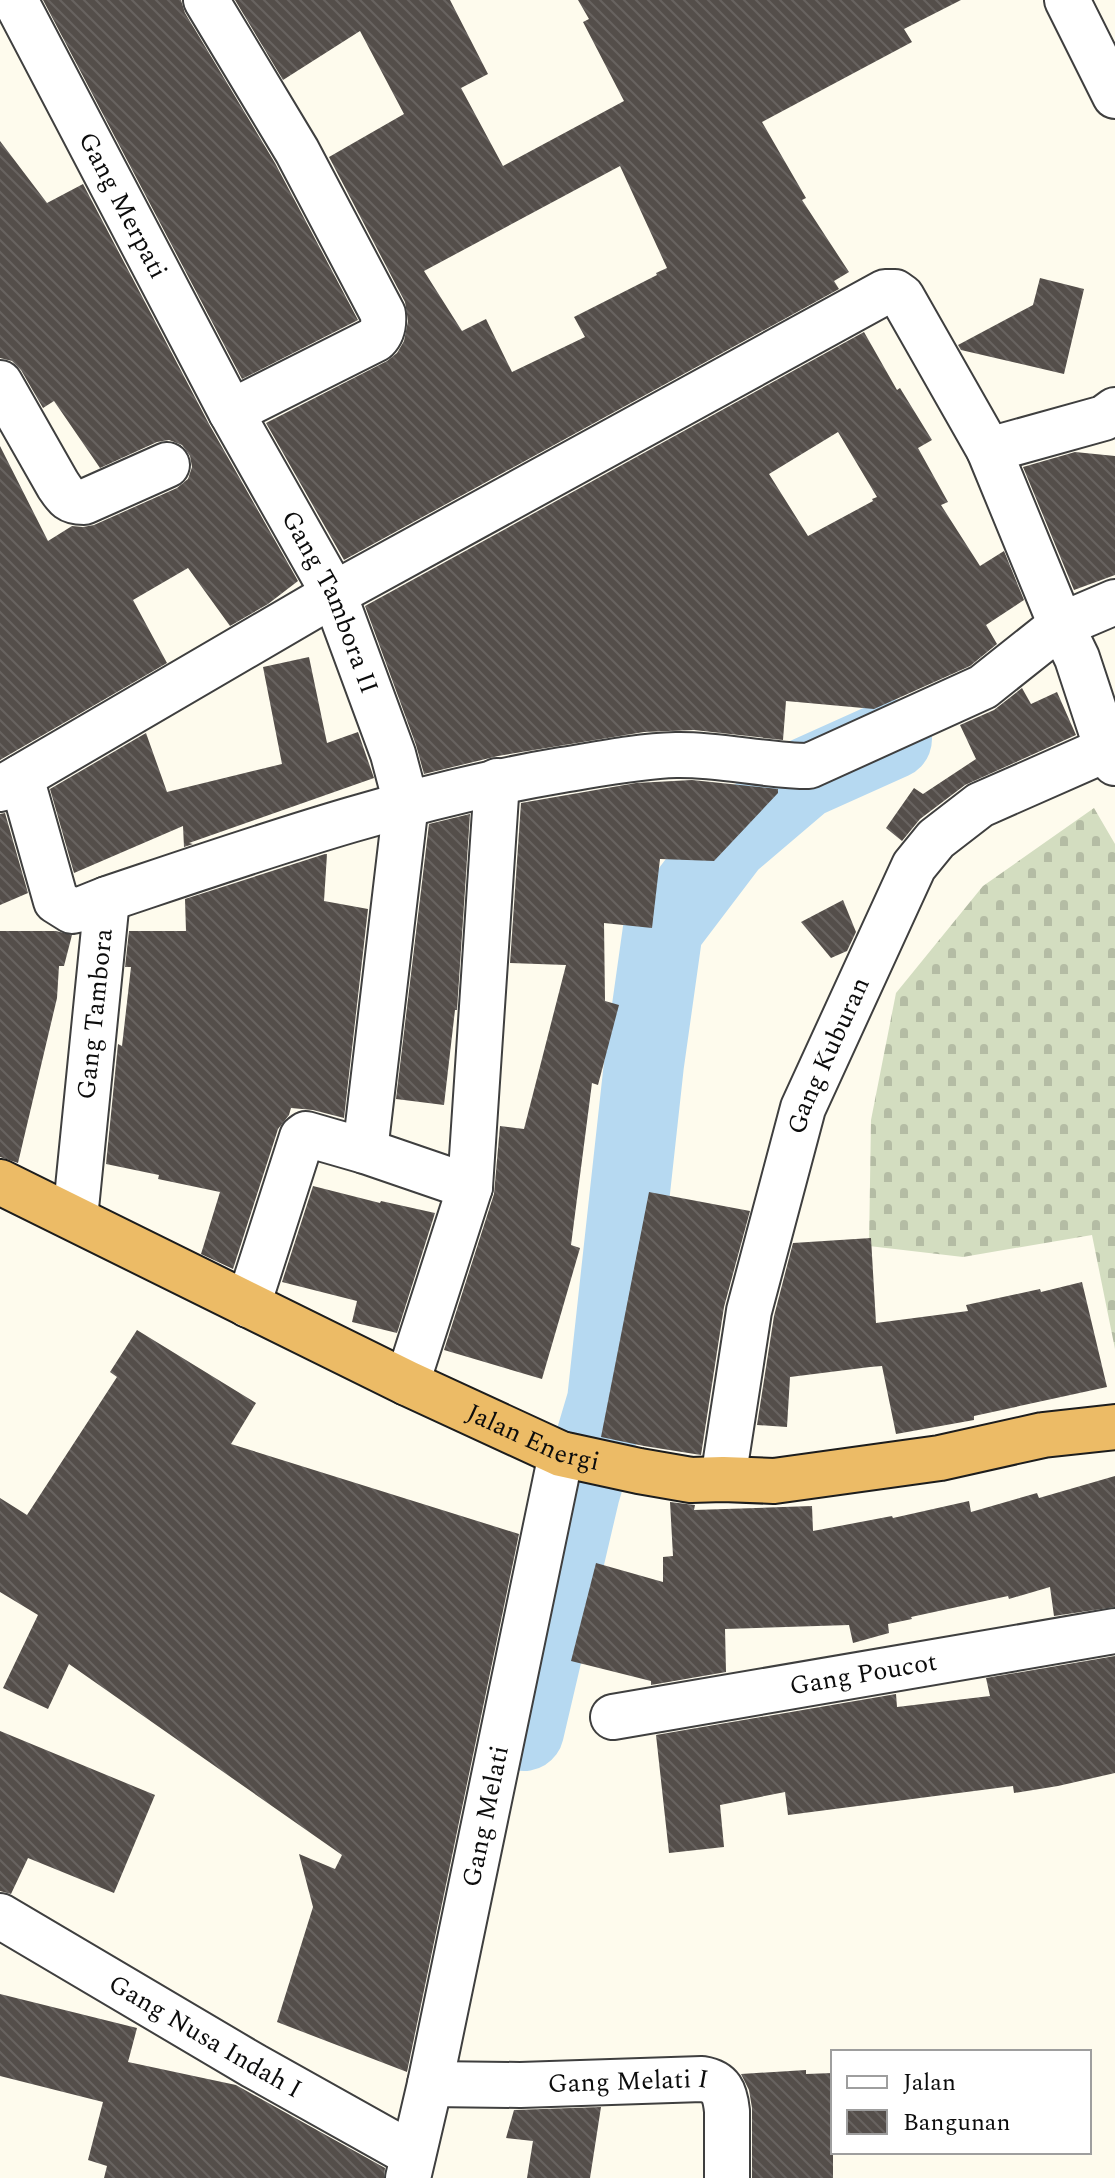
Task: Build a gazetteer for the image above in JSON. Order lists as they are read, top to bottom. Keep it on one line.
{"streets":{"highway":["Jalan Energi"],"street":["Gang Merpati","Gang Tambora II","Gang Tambora","Gang Kuburan","Gang Poucot","Gang Melati","Gang Nusa Indah I","Gang Melati I"]},"crossings":[["Gang Merpati","Gang Tambora II"],["Gang Tambora","Jalan Energi"],["Gang Kuburan","Jalan Energi"],["Jalan Energi","Gang Melati"],["Gang Melati","Gang Nusa Indah I"],["Gang Melati","Gang Melati I"]],"legend":["Jalan","Bangunan"]}
